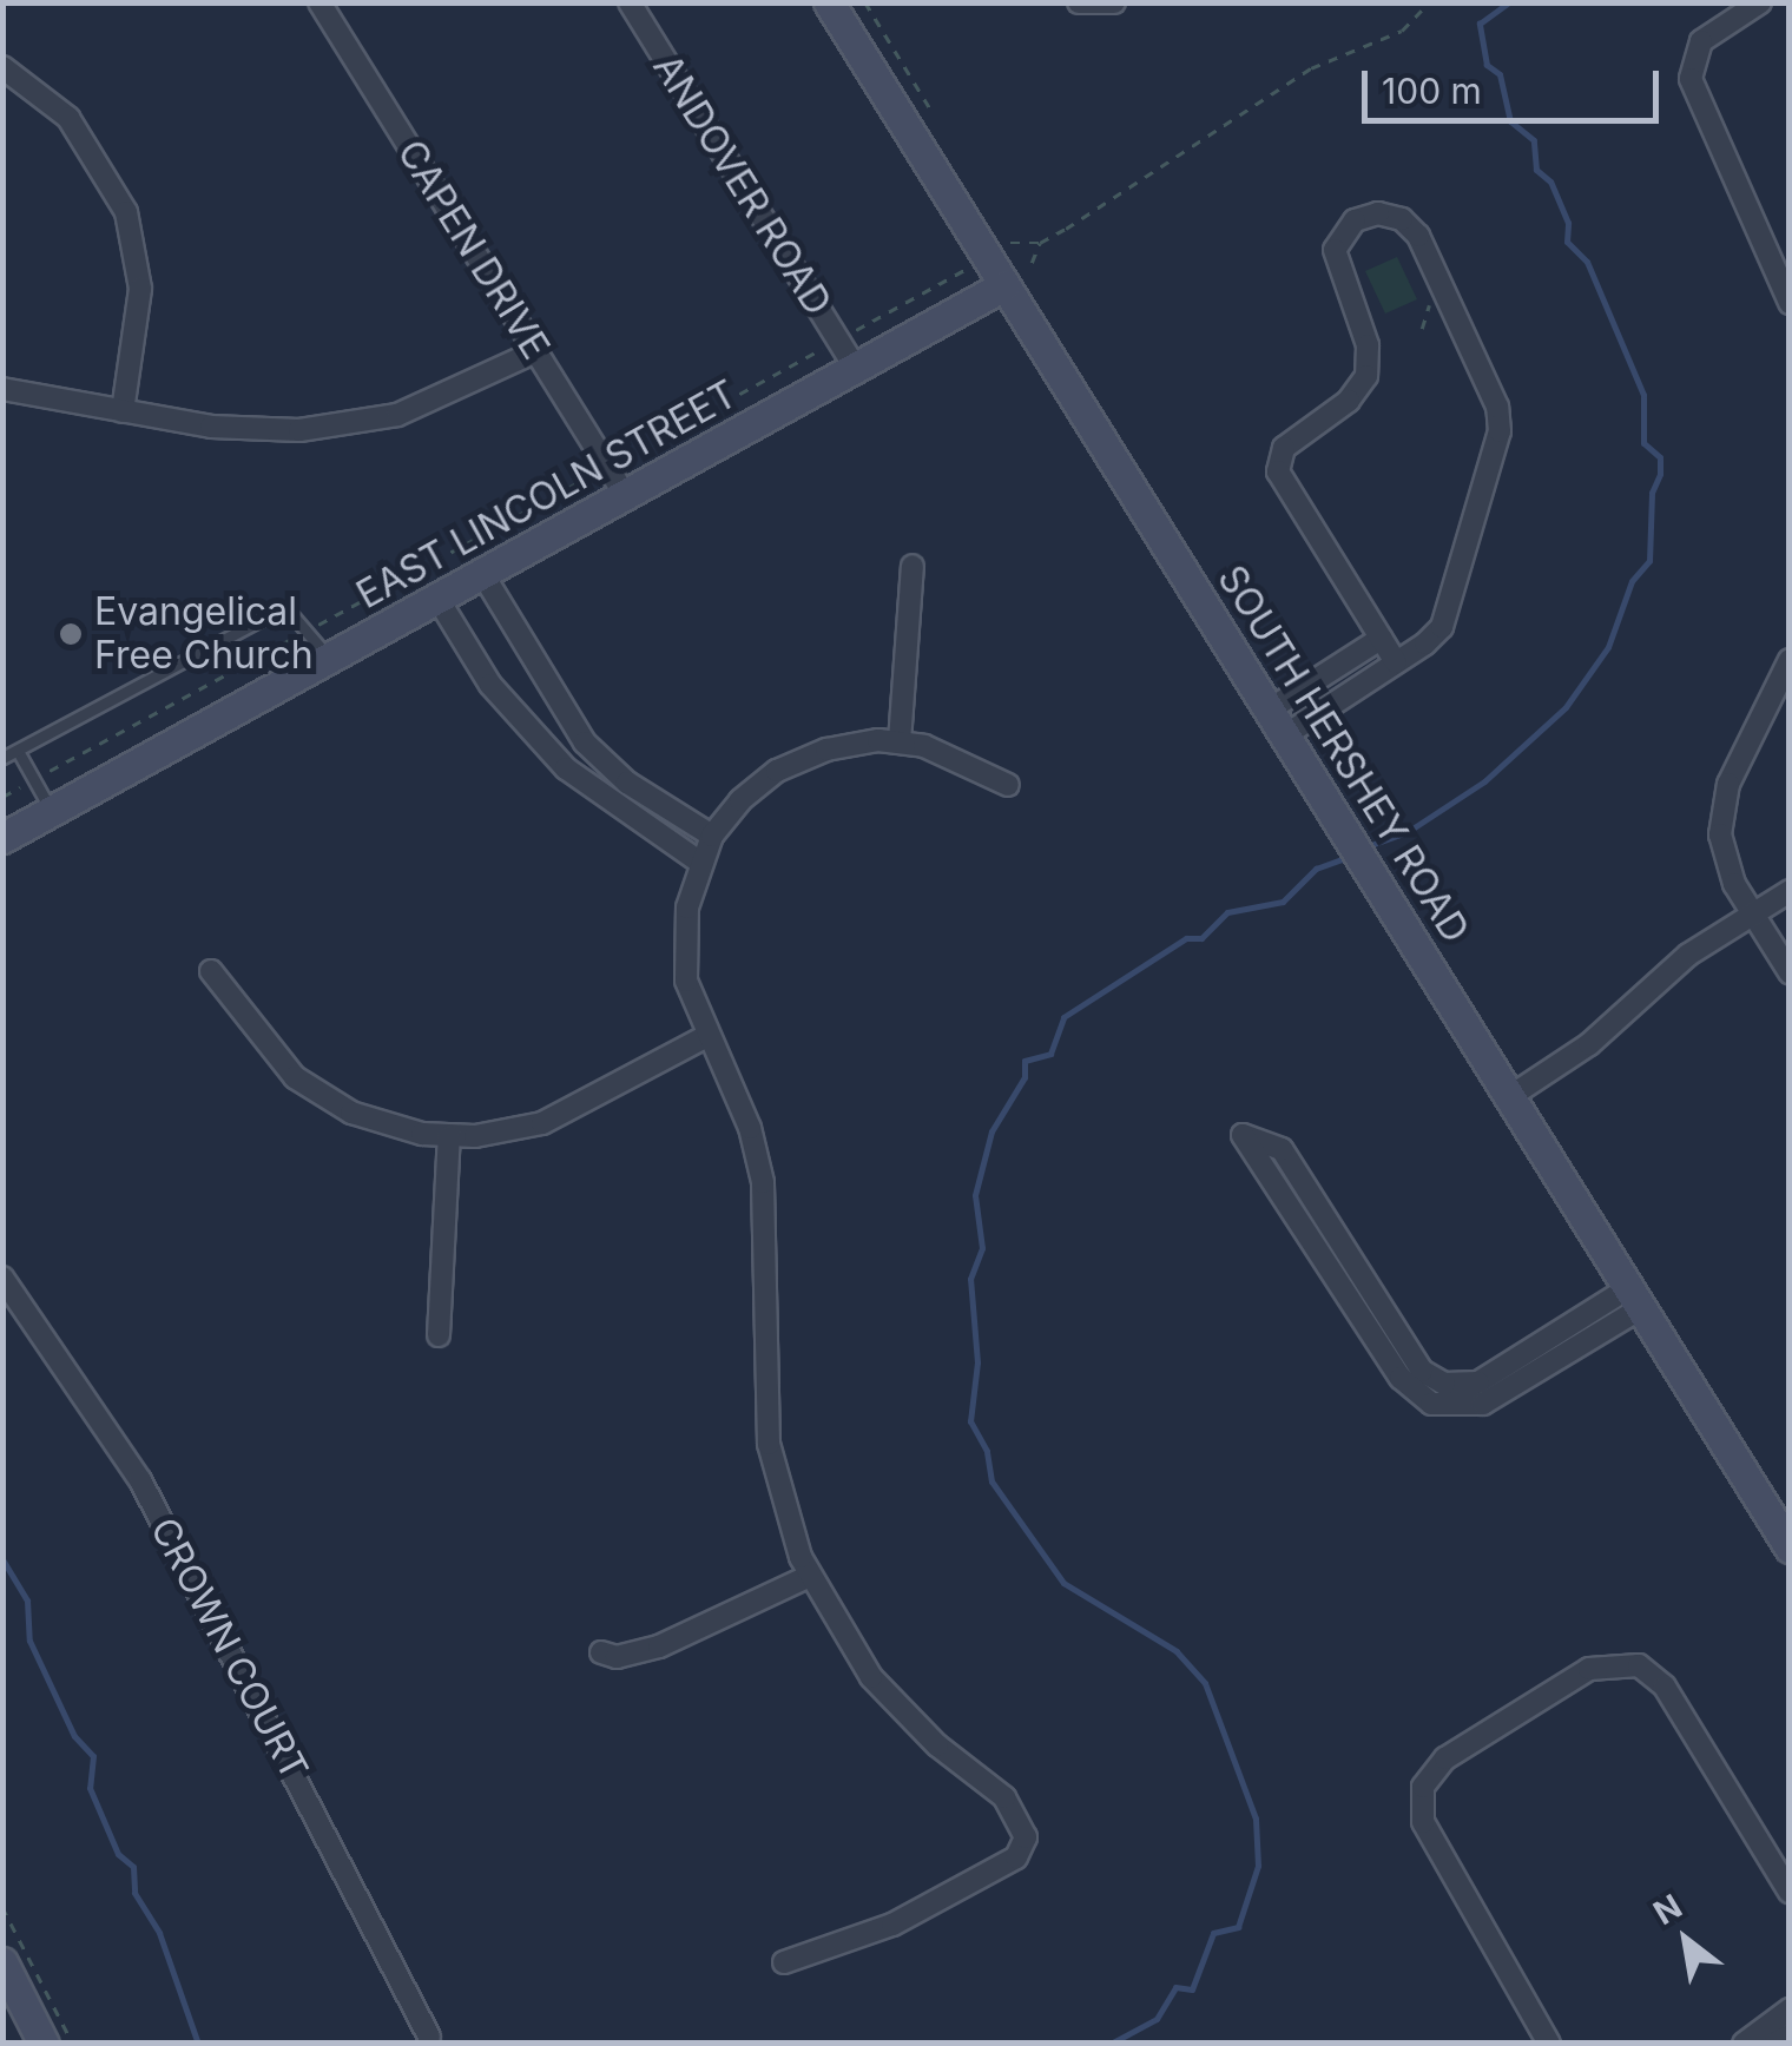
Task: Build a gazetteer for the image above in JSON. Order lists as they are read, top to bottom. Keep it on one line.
{"streets":{"main road":["EAST LINCOLN STREET","SOUTH HERSHEY ROAD"],"street":["ANDOVER ROAD","CAPEN DRIVE","CROWN COURT"]},"crossings":[["ANDOVER ROAD","EAST LINCOLN STREET"],["CAPEN DRIVE","EAST LINCOLN STREET"],["EAST LINCOLN STREET","SOUTH HERSHEY ROAD"]],"places":["Evangelical Free Church"],"scale_bar":"100 m","north":"top left"}
